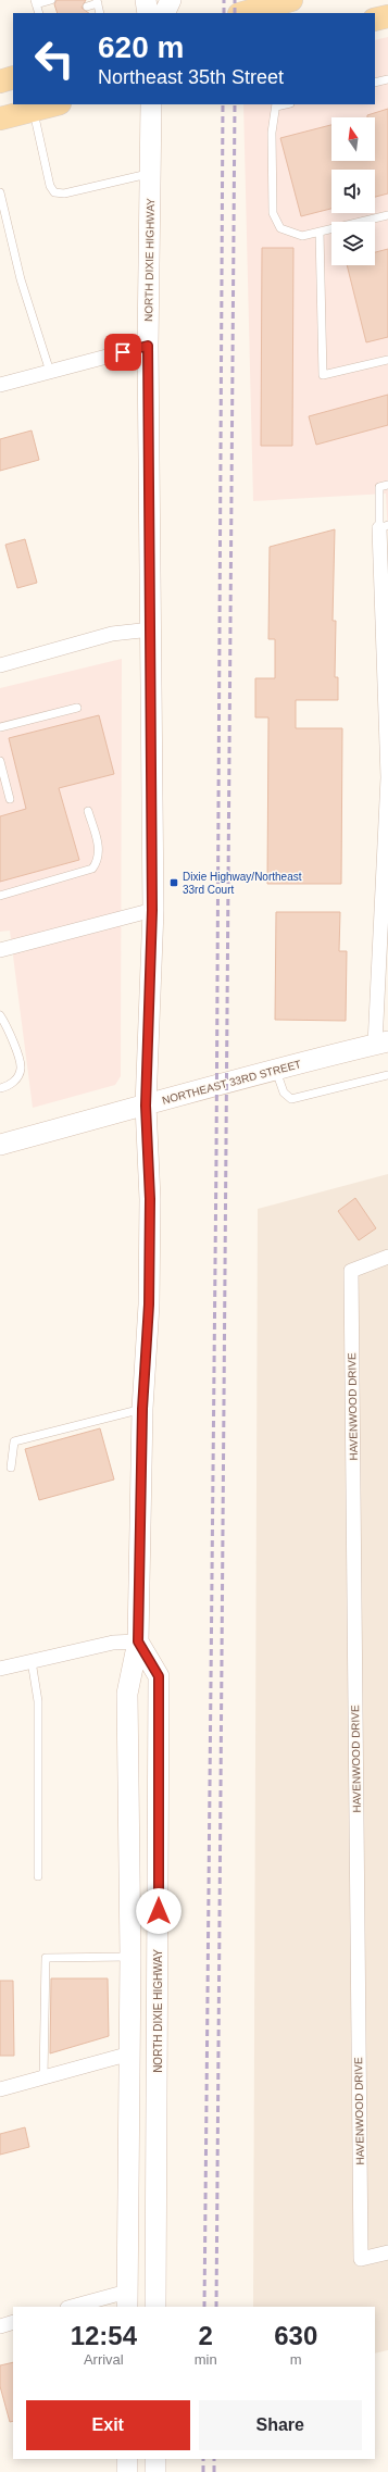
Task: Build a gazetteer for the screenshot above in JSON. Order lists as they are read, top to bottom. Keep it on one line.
{"streets":{"main road":["NORTH DIXIE HIGHWAY","NORTHEAST 33RD STREET"],"street":["HAVENWOOD DRIVE"]},"crossings":[["NORTH DIXIE HIGHWAY","NORTHEAST 33RD STREET"]],"places":{"transit":["Dixie Highway/Northeast 33rd Court"]},"north":"top","page":{"turn":["620 m","Northeast 35th Street"],"eta":["12:54","Arrival","2","min","630","m"],"buttons":["Exit","Share"]}}
